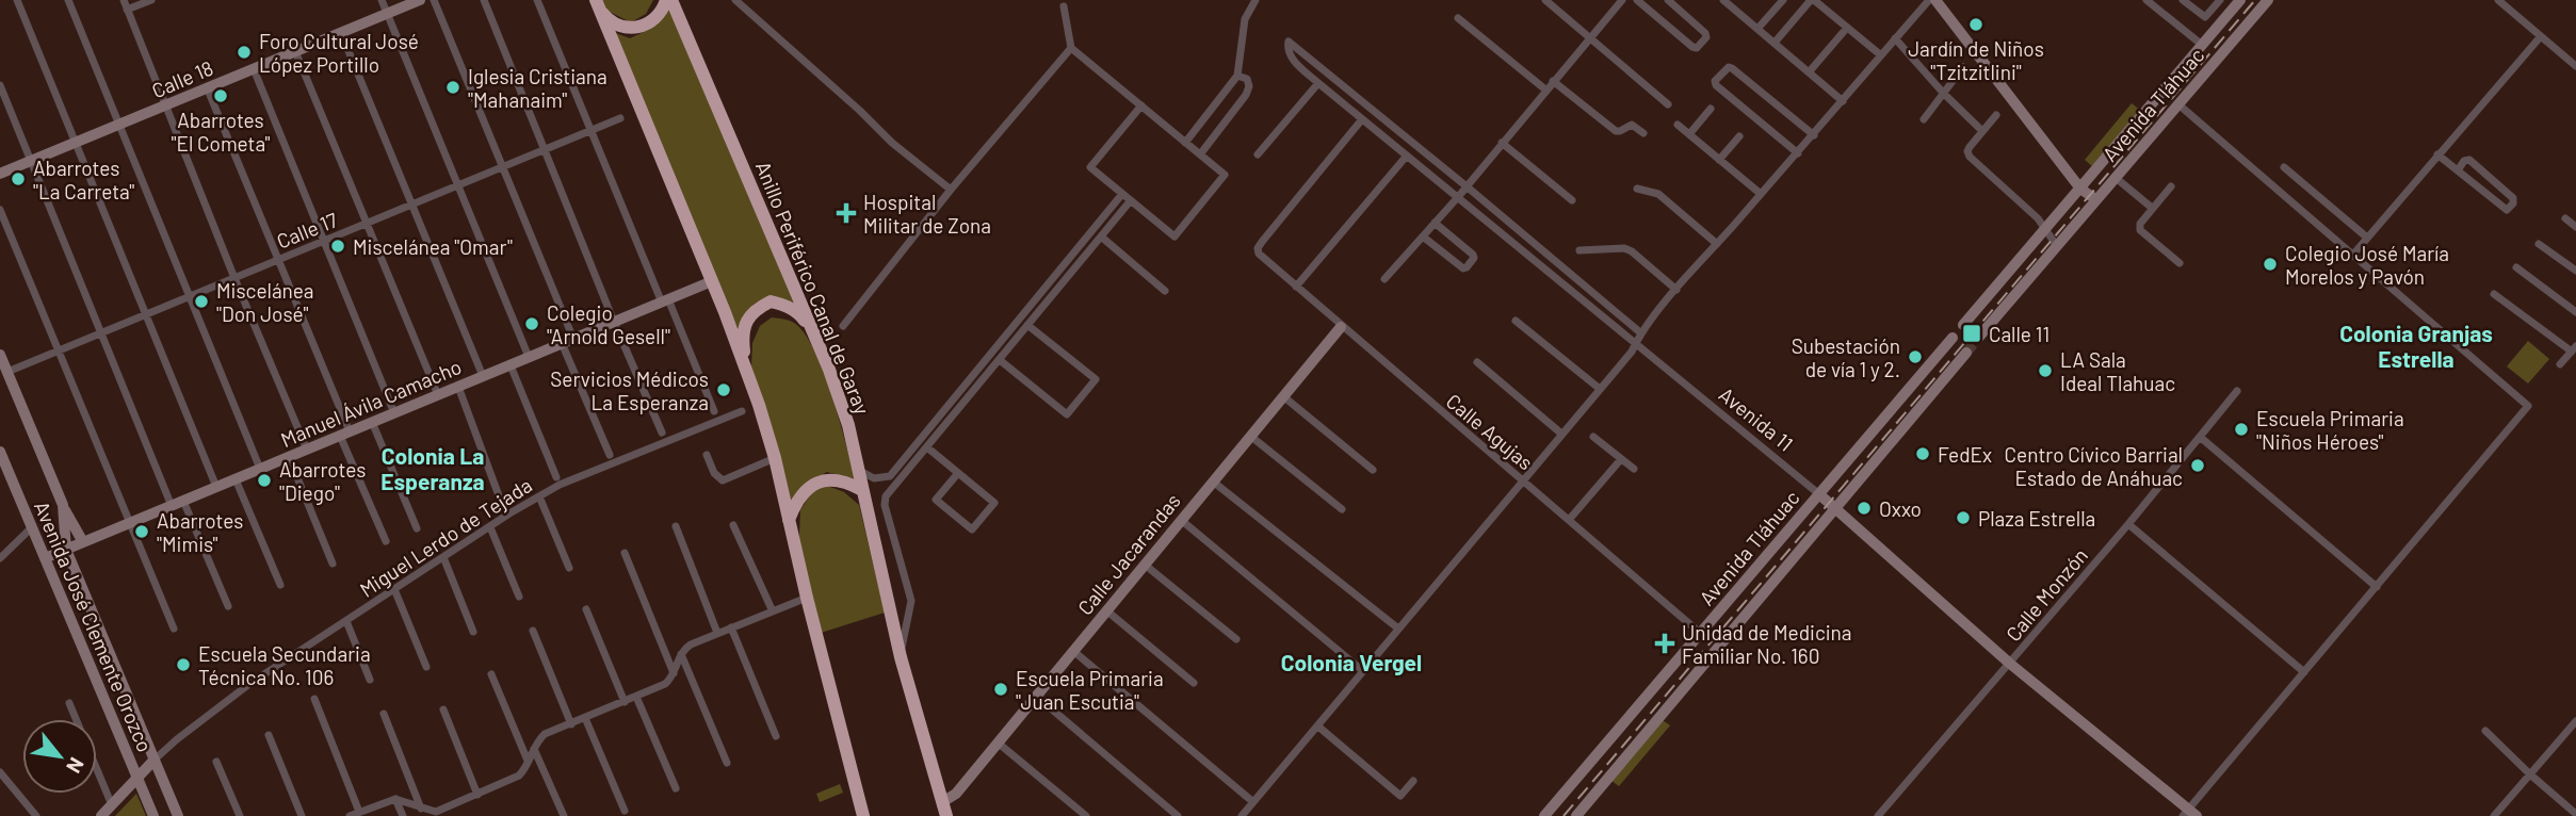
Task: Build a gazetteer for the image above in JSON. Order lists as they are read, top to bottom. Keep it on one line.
{"streets":{"highway":["Anillo Periférico Canal de Garay"],"street":["Calle 18","Avenida Tláhuac","Calle 17","Manuel Ávila Camacho","Avenida 11","Calle Agujas","Miguel Lerdo de Tejada","Calle Jacarandas","Calle Monzón","Avenida José Clemente Orozco"]},"crossings":[["Avenida Tláhuac","Avenida 11"],["Avenida Tláhuac","Calle Agujas"],["Anillo Periférico Canal de Garay","Calle Jacarandas"],["Manuel Ávila Camacho","Avenida José Clemente Orozco"],["Avenida 11","Calle Agujas"],["Avenida 11","Calle Monzón"],["Calle Agujas","Calle Jacarandas"],["Miguel Lerdo de Tejada","Avenida José Clemente Orozco"]],"districts":["Colonia Granjas Estrella","Colonia La Esperanza","Colonia Vergel"],"places":{"other":["Jardín de Niños \"Tzitzitlini\"","Foro Cultural José López Portillo","Iglesia Cristiana \"Mahanaim\"","Abarrotes \"El Cometa\"","Abarrotes \"La Carreta\"","Miscelánea \"Omar\"","Colegio José María Morelos y Pavón","Miscelánea \"Don José\"","Colegio \"Arnold Gesell\"","Subestación de vía 1 y 2.","LA Sala Ideal Tlahuac","Servicios Médicos La Esperanza","Escuela Primaria \"Niños Héroes\"","FedEx","Centro Cívico Barrial Estado de Anáhuac","Abarrotes \"Diego\"","Oxxo","Plaza Estrella","Abarrotes \"Mimis\"","Escuela Secundaria Técnica No. 106","Escuela Primaria \"Juan Escutia\""],"health":["Hospital Militar de Zona","Unidad de Medicina Familiar No. 160"],"transit":["Calle 11"]},"north":"bottom right"}
